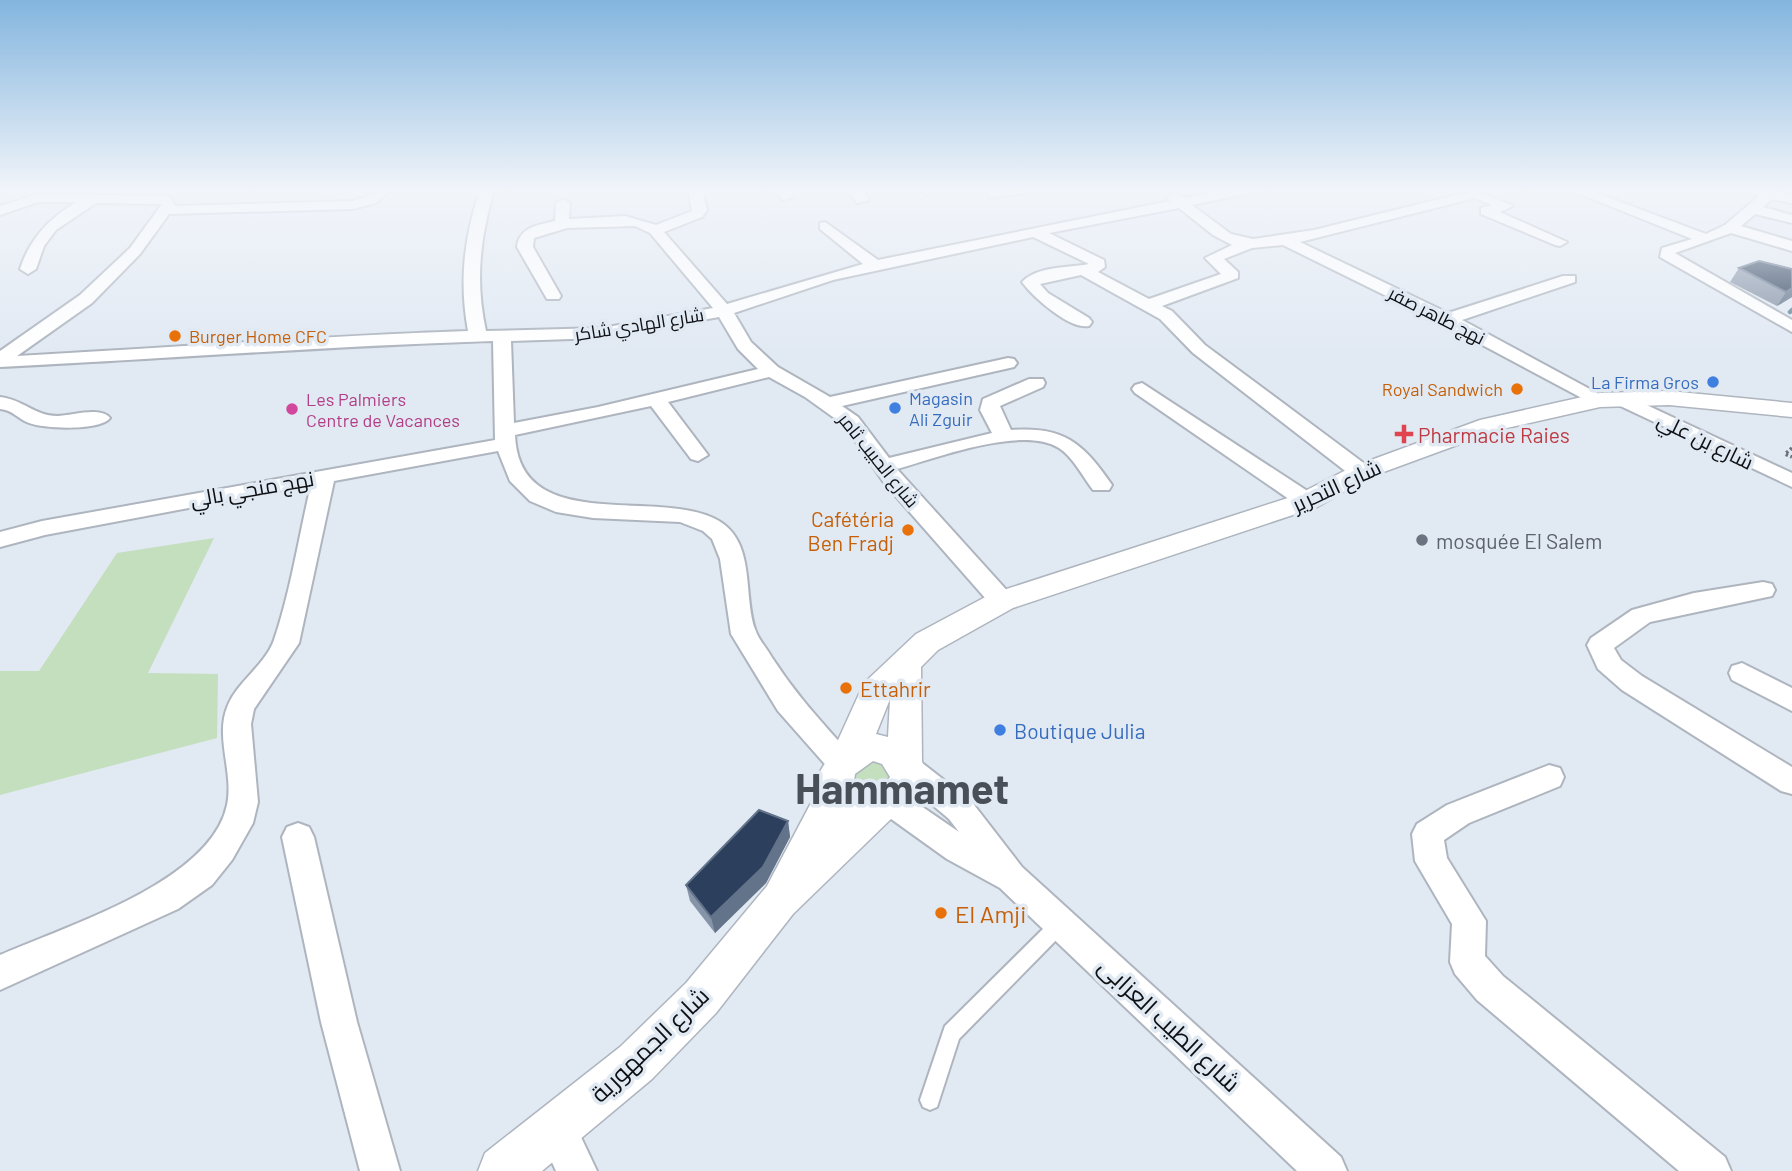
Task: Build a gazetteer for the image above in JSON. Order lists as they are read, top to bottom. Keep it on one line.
{"streets":{"street":["نهج طاهر صفر","شارع الهادي شاكر","شارع بن علي","شارع الحبيب ثامر","شارع التحرير","نهج منجي بالي","شارع الطيب العزابى","شارع الجمهورية"]},"crossings":[["نهج طاهر صفر","شارع بن علي"],["نهج طاهر صفر","شارع التحرير"],["شارع الهادي شاكر","شارع الحبيب ثامر"],["شارع بن علي","شارع التحرير"],["شارع الحبيب ثامر","شارع التحرير"],["شارع الحبيب ثامر","نهج منجي بالي"],["شارع التحرير","شارع الطيب العزابى"],["شارع التحرير","شارع الجمهورية"],["شارع الطيب العزابى","شارع الجمهورية"]],"districts":["Hammamet"],"places":{"other":["Burger Home CFC","La Firma Gros","Royal Sandwich","Magasin Ali Zguir","Les Palmiers Centre de Vacances","Cafétéria Ben Fradj","mosquée El Salem","Ettahrir","Boutique Julia","El Amji"],"health":["Pharmacie Raies"]}}
